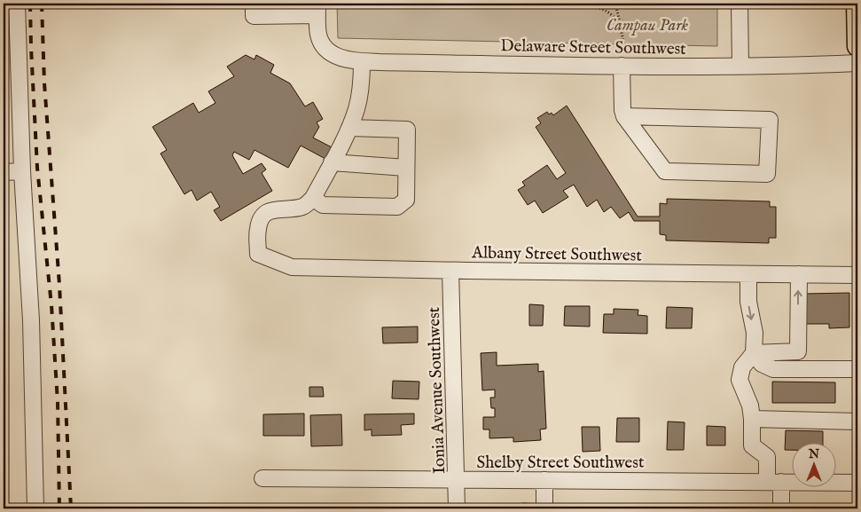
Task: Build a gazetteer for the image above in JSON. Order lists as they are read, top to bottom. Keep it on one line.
{"streets":{"street":["Delaware Street Southwest","Albany Street Southwest","Ionia Avenue Southwest","Shelby Street Southwest"]},"crossings":[["Albany Street Southwest","Ionia Avenue Southwest"],["Ionia Avenue Southwest","Shelby Street Southwest"]],"parks":["Campau Park"],"north":"top"}
